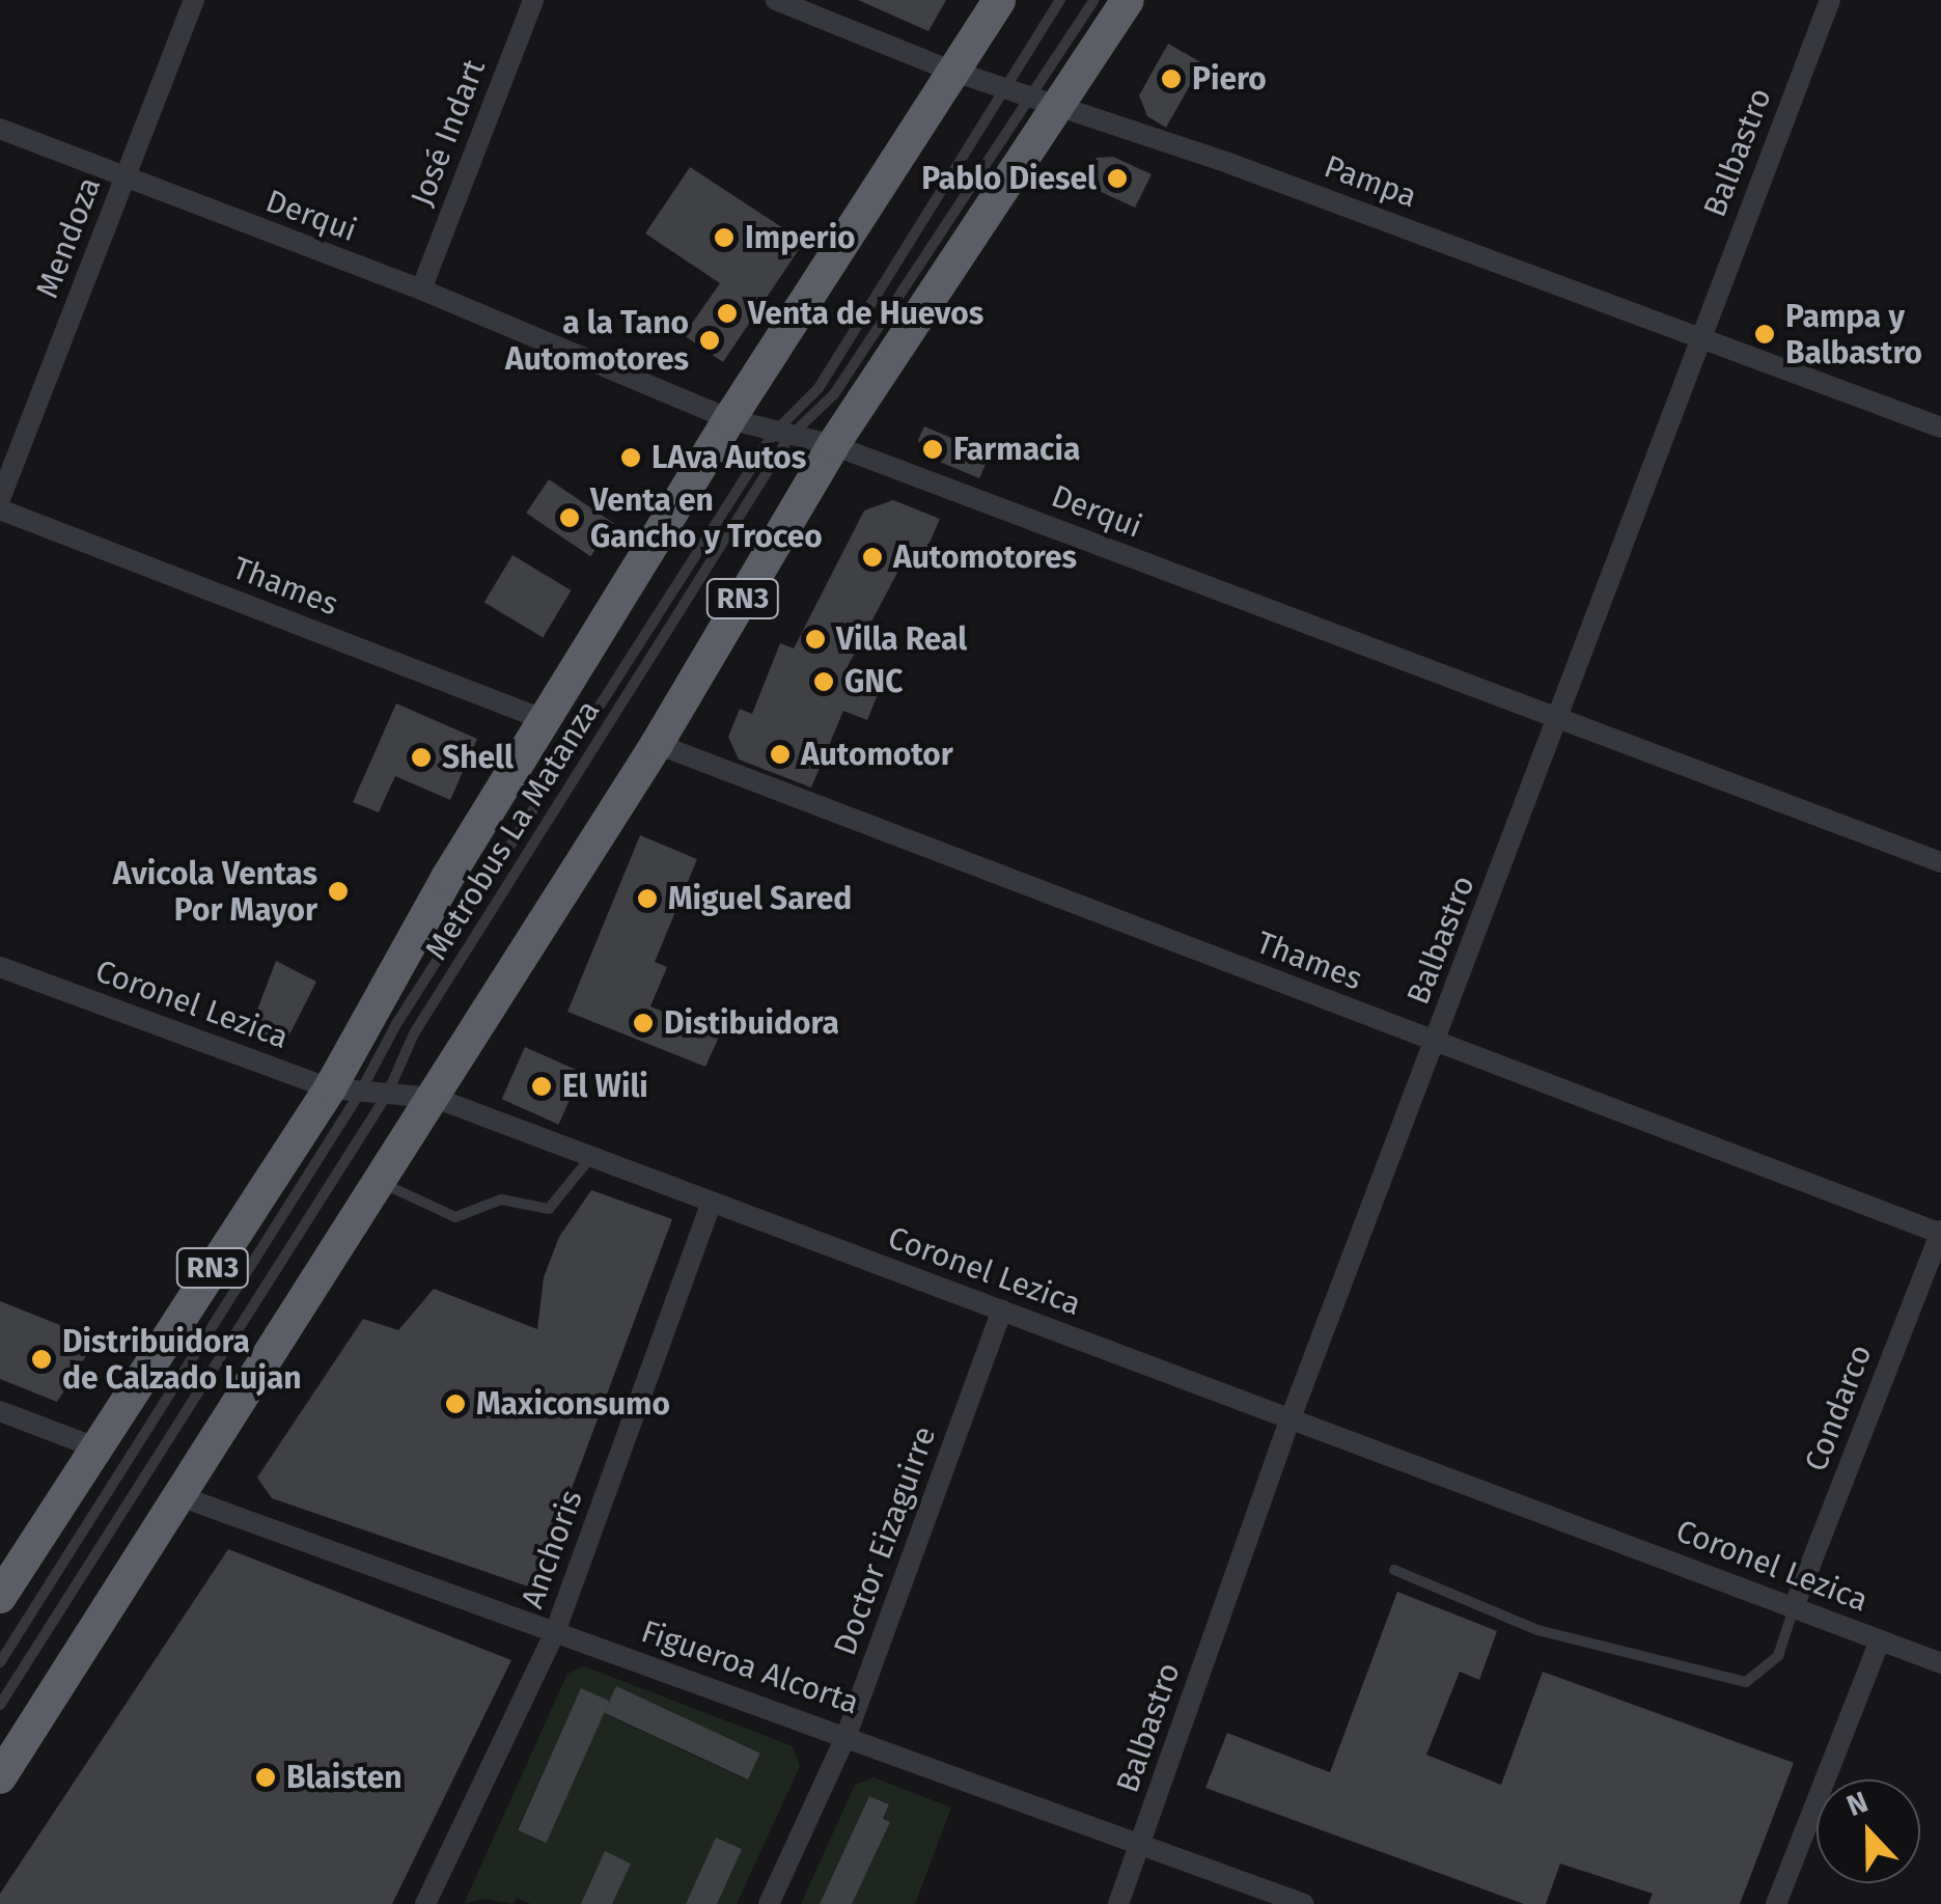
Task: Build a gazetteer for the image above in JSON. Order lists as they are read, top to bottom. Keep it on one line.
{"streets":{"highway":["RN3"],"street":["José Indart","Balbastro","Pampa","Derqui","Mendoza","Thames","Coronel Lezica","Condarco","Doctor Eizaguirre","Anchoris","Figueroa Alcorta"],"lane":["Metrobus La Matanza"]},"crossings":[["José Indart","Derqui"],["Balbastro","Pampa"],["Balbastro","Derqui"],["Balbastro","Thames"],["Balbastro","Coronel Lezica"],["Balbastro","Figueroa Alcorta"],["Pampa","RN3"],["Pampa","Metrobus La Matanza"],["Derqui","Mendoza"],["Derqui","RN3"],["Derqui","Metrobus La Matanza"],["Thames","RN3"],["Thames","Condarco"],["RN3","Metrobus La Matanza"],["RN3","Coronel Lezica"],["RN3","Figueroa Alcorta"],["Metrobus La Matanza","Coronel Lezica"],["Coronel Lezica","Condarco"],["Coronel Lezica","Doctor Eizaguirre"],["Coronel Lezica","Anchoris"],["Doctor Eizaguirre","Figueroa Alcorta"],["Anchoris","Figueroa Alcorta"]],"places":["Piero","Pablo Diesel","Imperio","Venta de Huevos","Pampa y Balbastro","a la Tano Automotores","Farmacia","LAva Autos","Venta en Gancho y Troceo","Automotores","Villa Real","GNC","Automotor","Shell","Avicola Ventas Por Mayor","Miguel Sared","Distibuidora","El Wili","Distribuidora de Calzado Lujan","Maxiconsumo","Blaisten"],"north":"top"}
